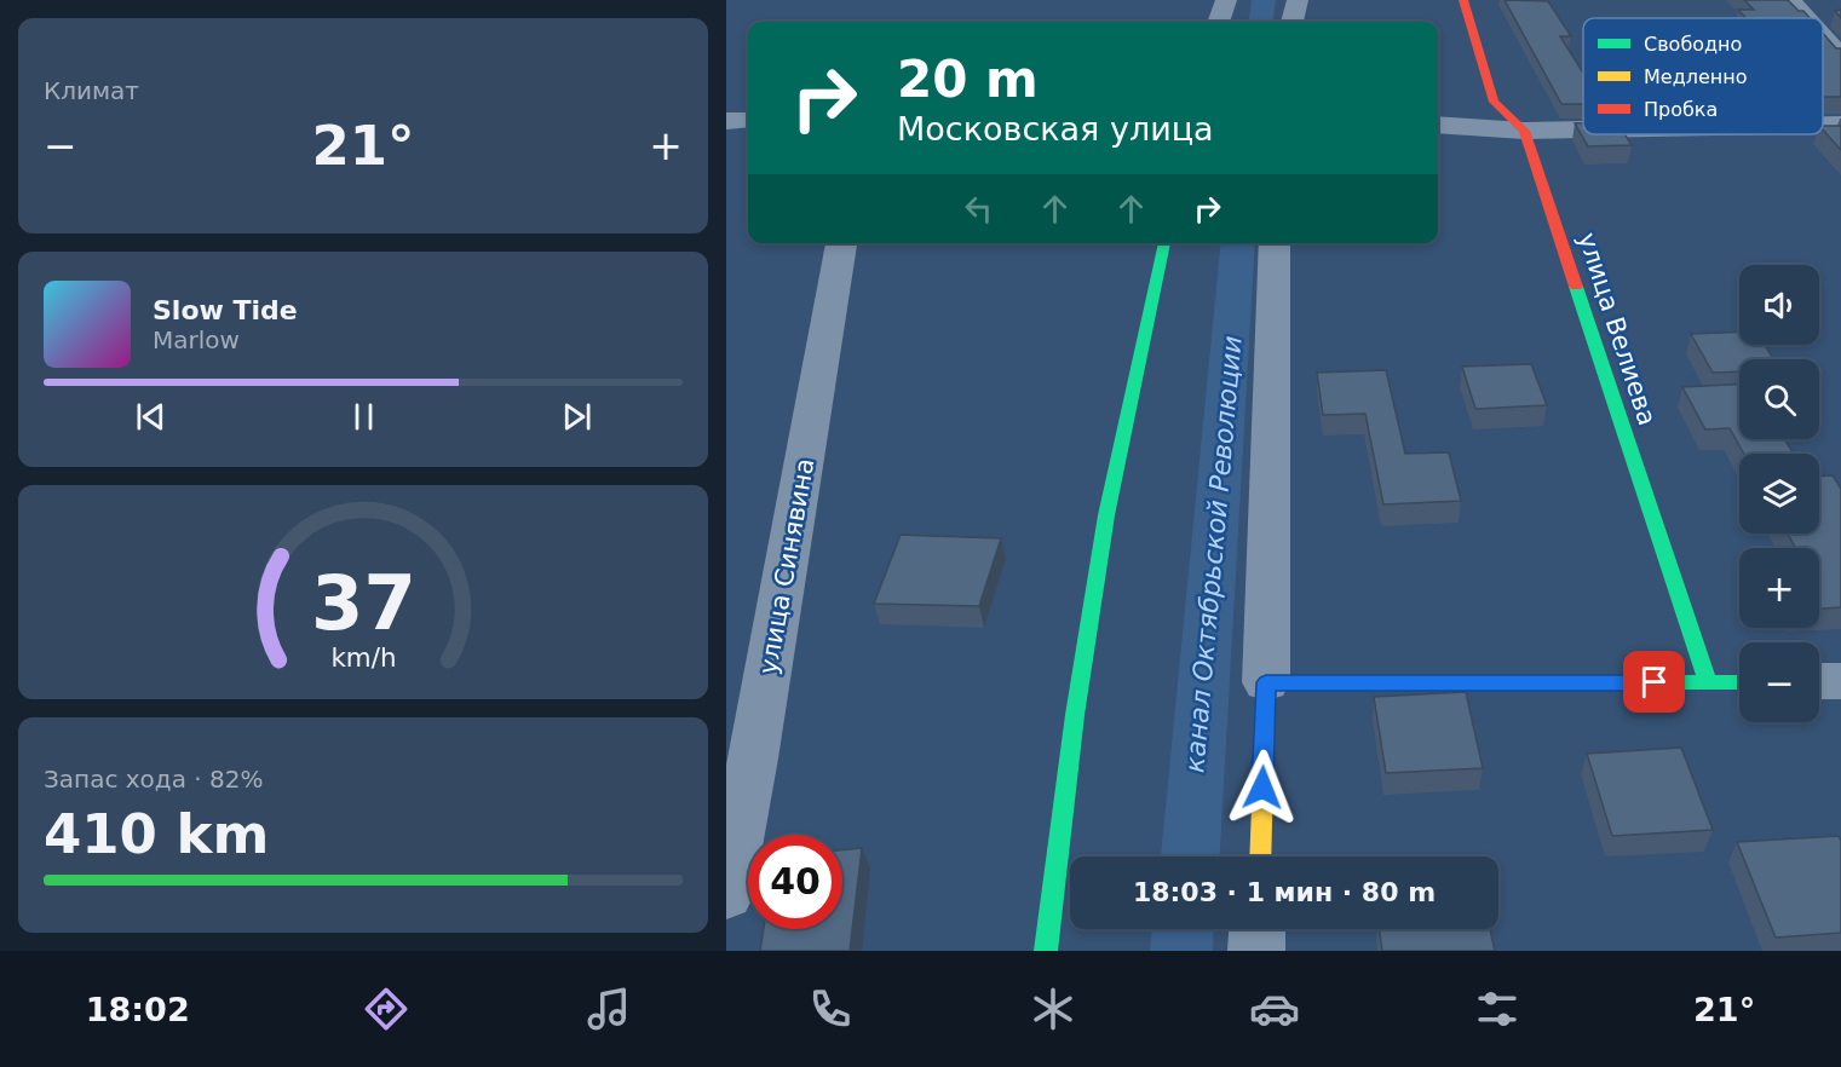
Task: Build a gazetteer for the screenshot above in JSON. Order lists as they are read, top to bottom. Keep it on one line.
{"streets":{"street":["улица Велиева","улица Синявина"]},"water":["канал Октябрьской Революции"],"legend":["Свободно","Медленно","Пробка"],"page":{"tile":["Климат",["Запас хода · 82%","410 km"]],"turn":["20 m","Московская улица"],"heat":["−","21°","+"],"map_buttons":["+","−"],"song":["Slow Tide","Marlow"],"limit":"40","trip":"18:03 · 1 мин · 80 m","tabs":["18:02","21°"],"gauge":["37","km/h"]}}
